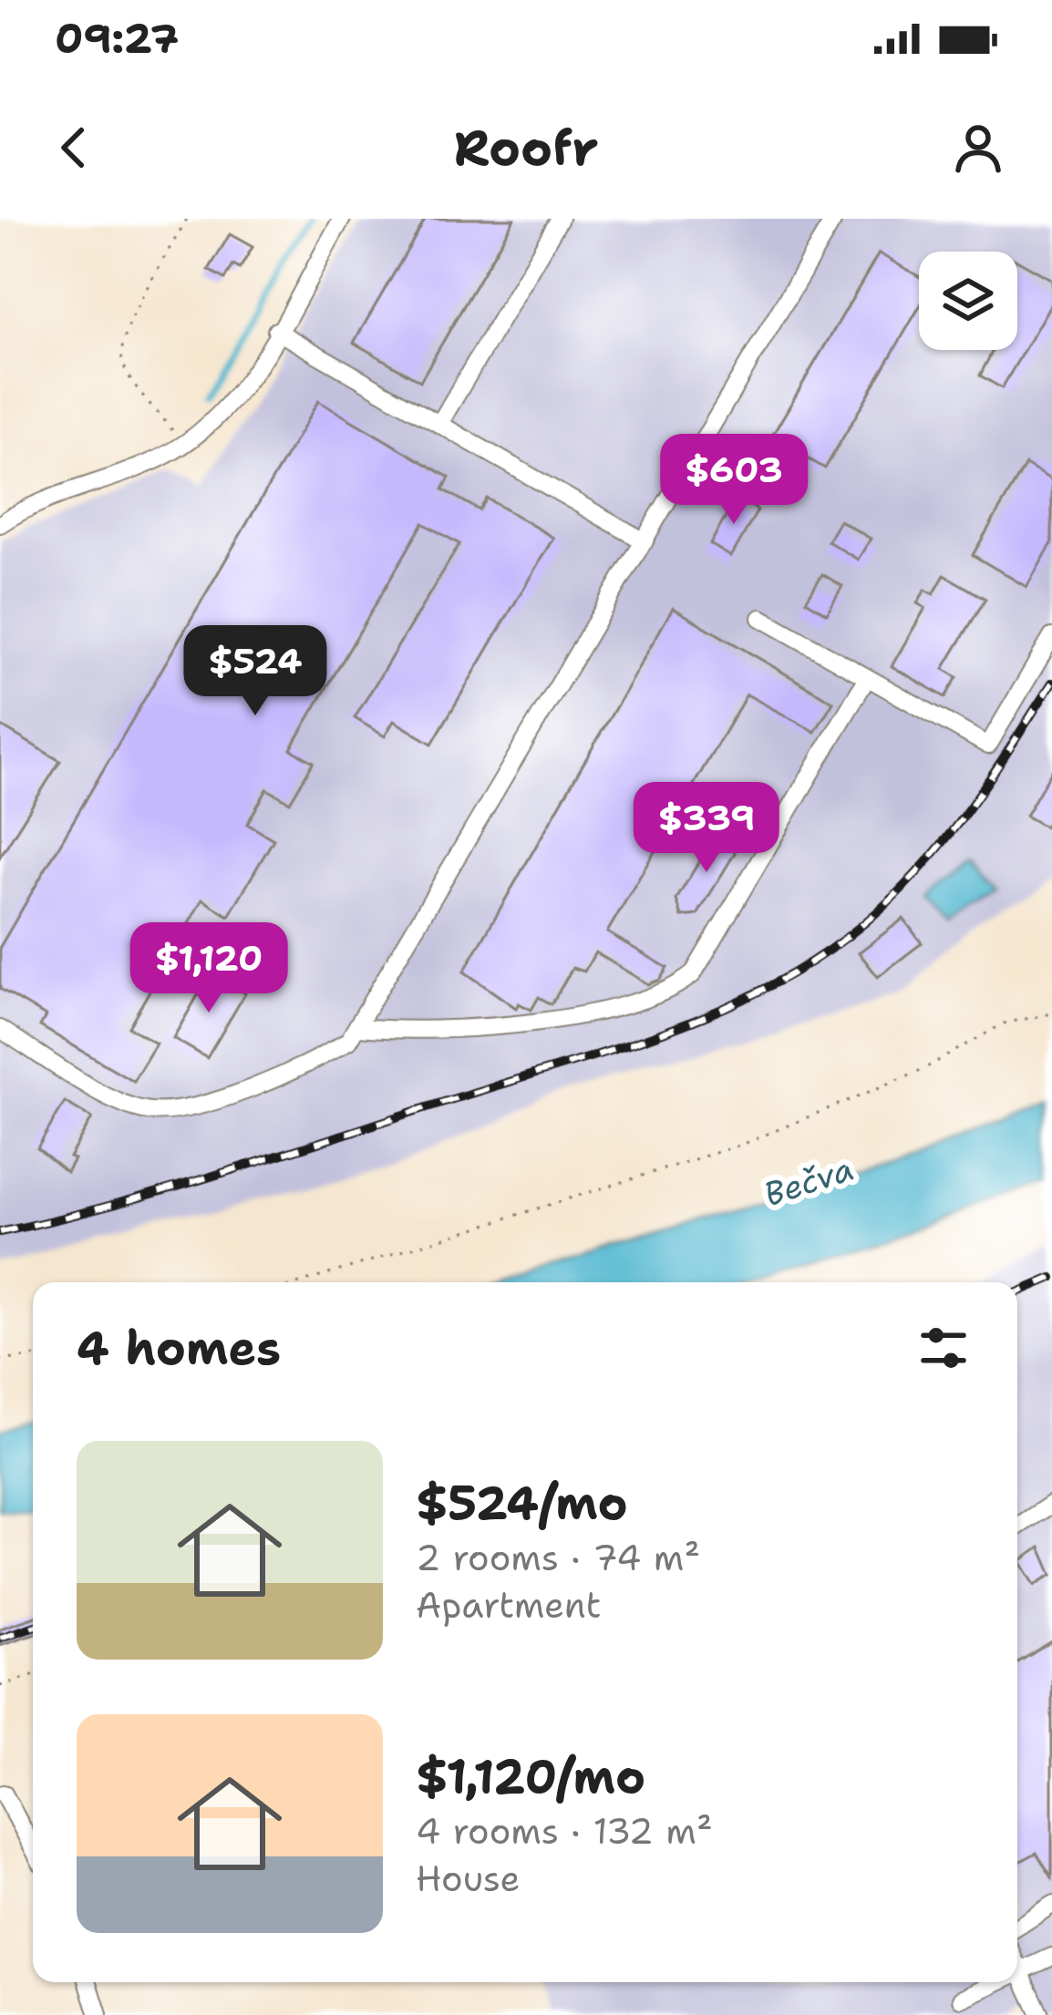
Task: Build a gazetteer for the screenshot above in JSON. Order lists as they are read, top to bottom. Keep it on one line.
{"water":["Bečva"],"page":{"status":"09:27","header":"Roofr","price":["$603","$524","$339","$1,120"],"heading":"4 homes","list":[{"name":"$524/mo","note":"2 rooms · 74 m² · Apartment"},{"name":"$1,120/mo","note":"4 rooms · 132 m² · House"}]}}
